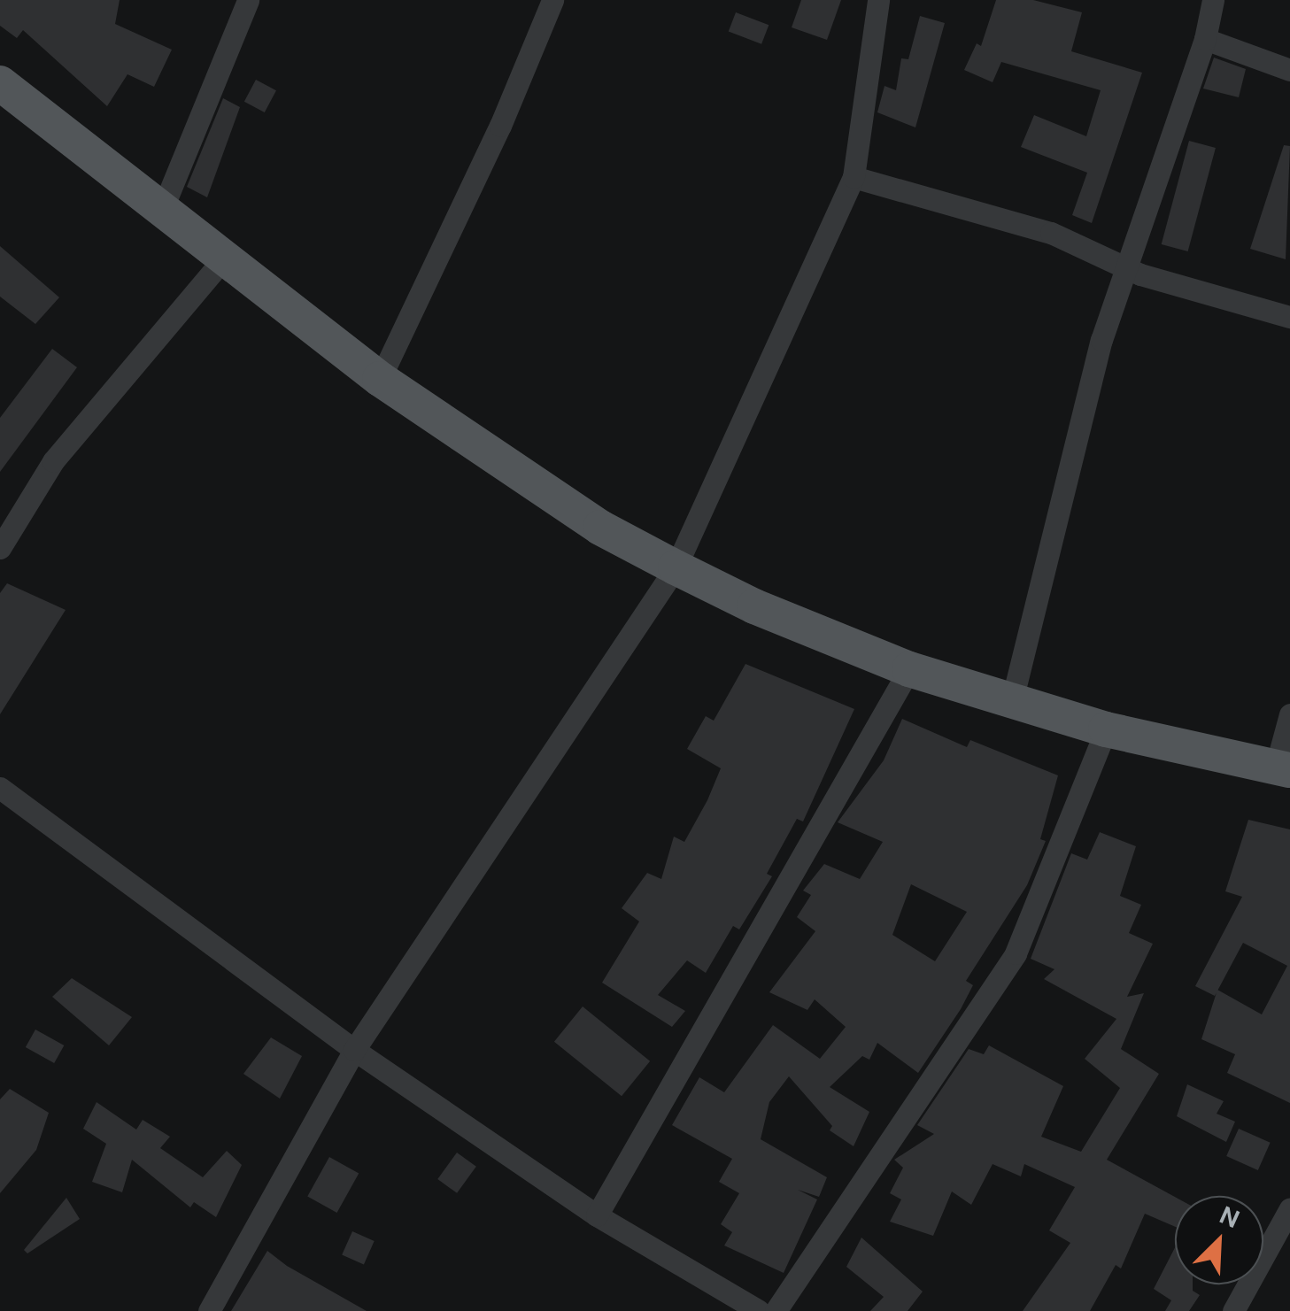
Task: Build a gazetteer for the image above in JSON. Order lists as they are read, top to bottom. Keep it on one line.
{"north":"top right"}
